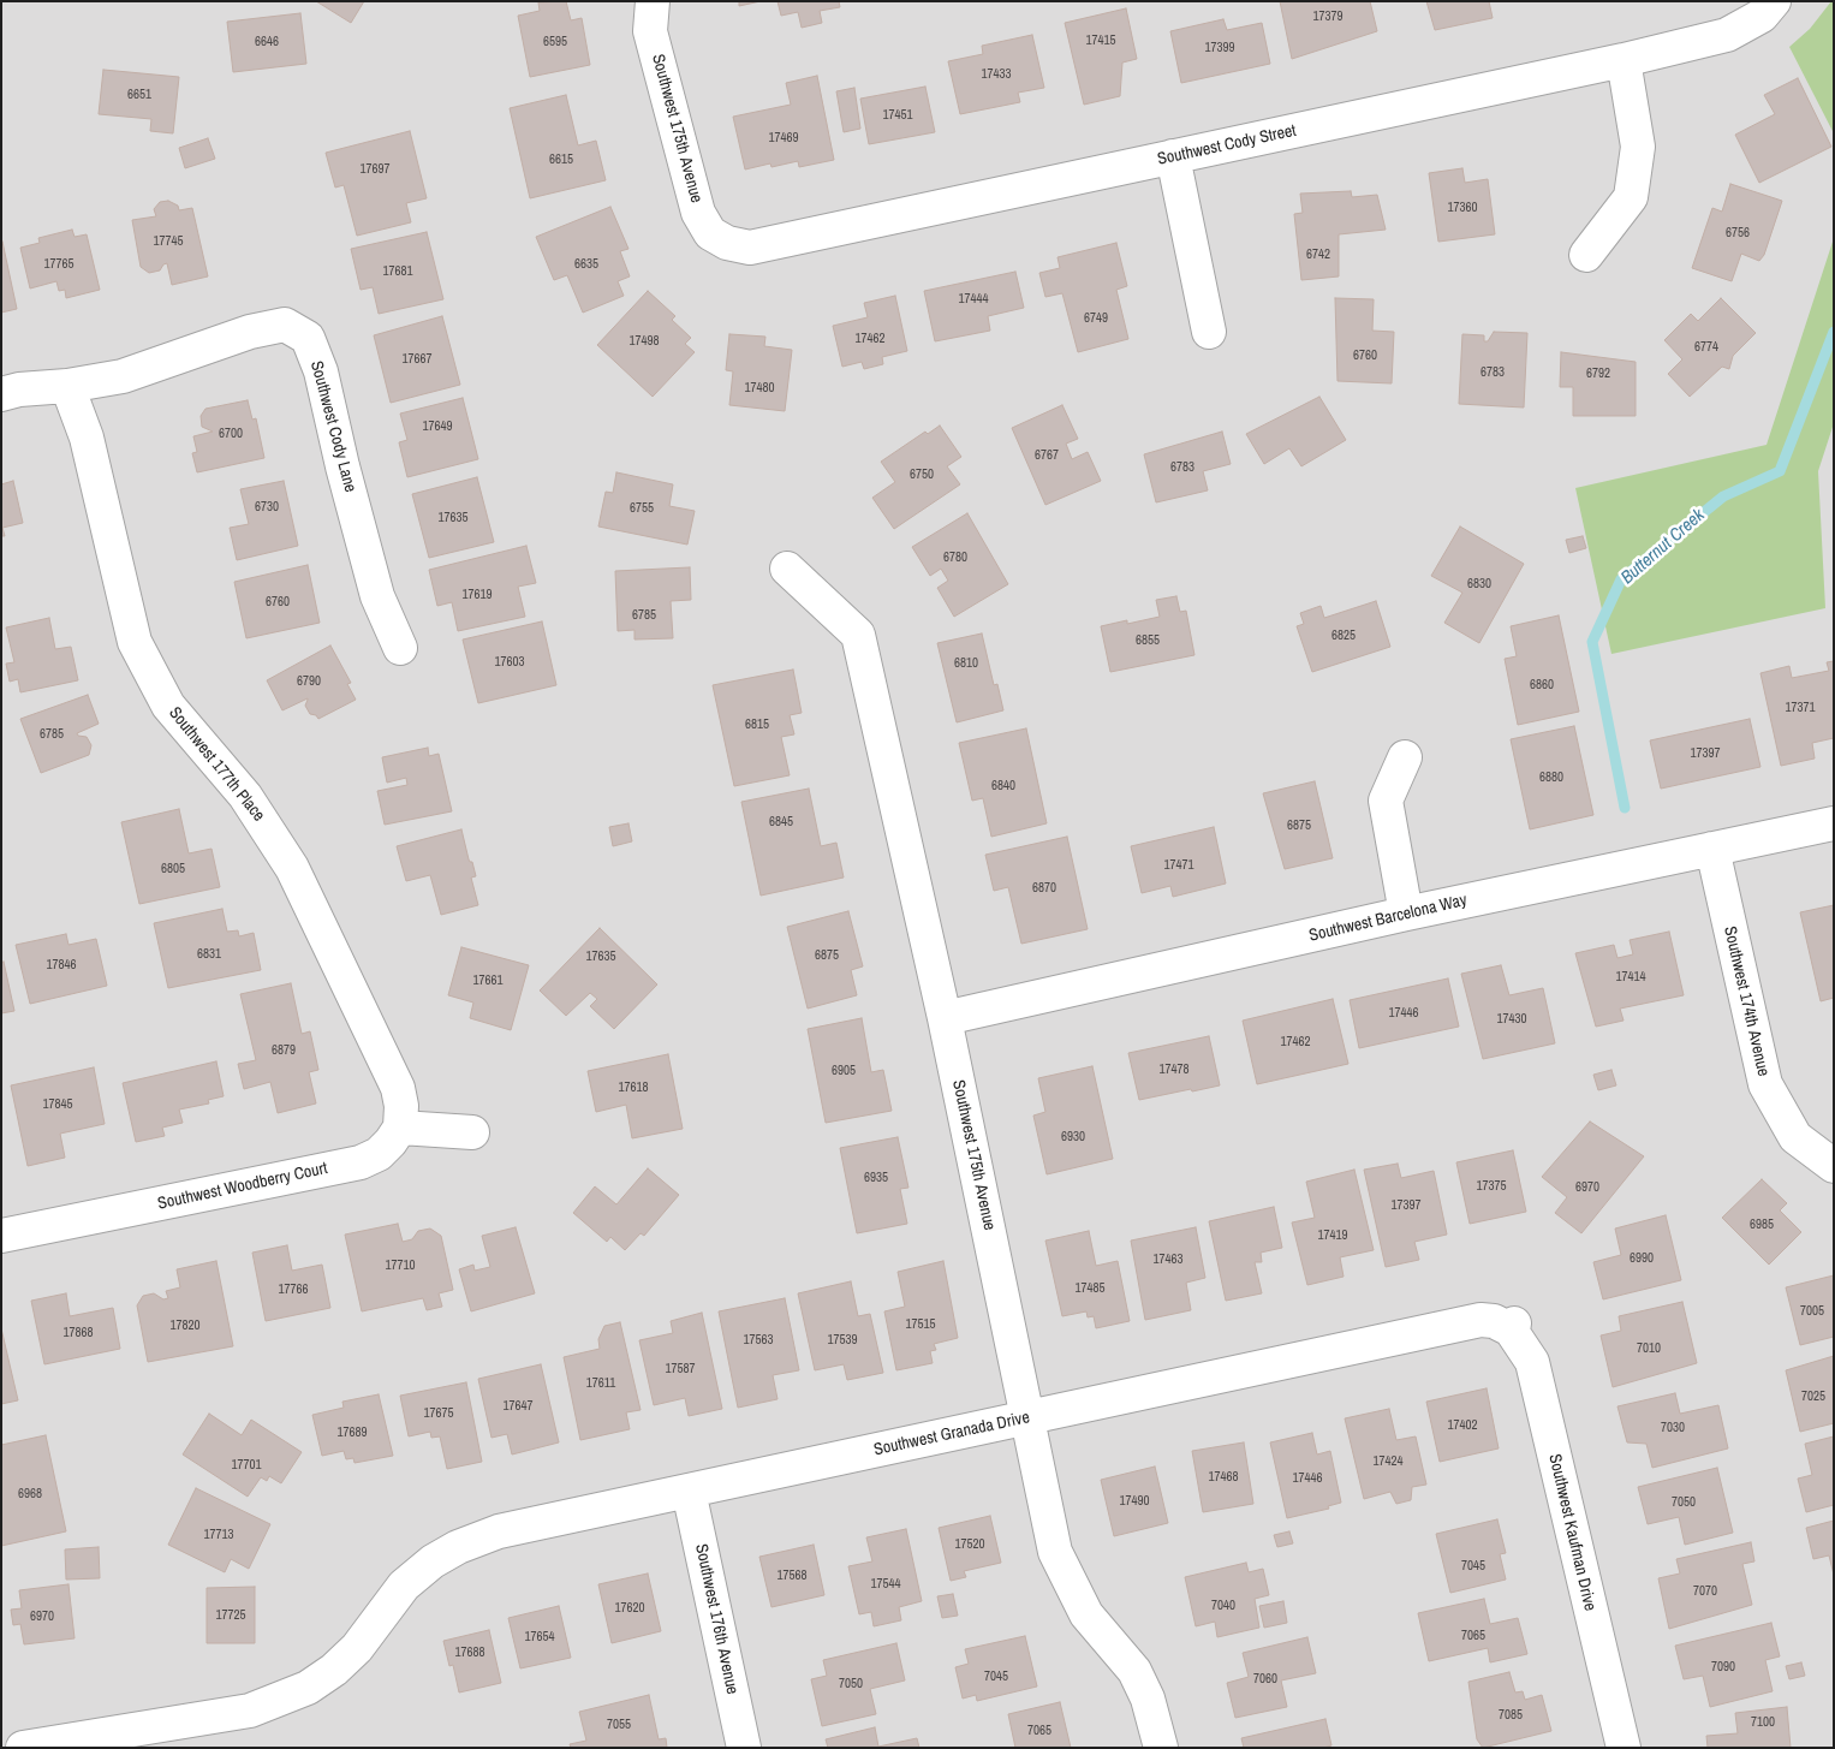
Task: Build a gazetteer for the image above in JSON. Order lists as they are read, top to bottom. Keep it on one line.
{"streets":{"street":["Southwest 175th Avenue","Southwest Cody Street","Southwest Cody Lane","Southwest 177th Place","Southwest Barcelona Way","Southwest 174th Avenue","Southwest Woodberry Court","Southwest Granada Drive","Southwest Kaufman Drive","Southwest 176th Avenue"]},"crossings":[["Southwest 175th Avenue","Southwest Cody Street"],["Southwest 175th Avenue","Southwest Barcelona Way"],["Southwest 175th Avenue","Southwest Granada Drive"],["Southwest Cody Lane","Southwest 177th Place"],["Southwest 177th Place","Southwest Woodberry Court"],["Southwest Barcelona Way","Southwest 174th Avenue"],["Southwest Granada Drive","Southwest Kaufman Drive"],["Southwest Granada Drive","Southwest 176th Avenue"]],"water":["Butternut Creek"],"house_numbers":["17379","17415","6646","6595","17399","17433","6651","17451","17469","6615","17697","17360","6756","17745","6742","17765","6635","17681","17444","6749","17462","17498","6774","6760","17667","6783","6792","17480","17649","6700","6767","6783","6750","6730","6755","17635","6780","6830","17619","6760","6785","6825","6855","17603","6810","6790","6860","17371","6815","6785","17397","6880","6840","6845","6875","17471","6805","6870","6831","6875","17635","17846","17414","17661","17446","17430","17462","6879","17478","6905","17618","17845","6930","6935","17375","6970","17397","6985","17419","6990","17463","17710","17485","17766","7005","17515","17820","17868","17563","17539","7010","17587","17611","7025","17647","17675","17402","7030","17689","17424","17701","17468","17446","6968","17490","7050","17713","17520","7045","17568","17544","7070","7040","17620","17725","6970","7065","17654","17688","7090","7045","7060","7050","7085","7100","7055","7065"]}
